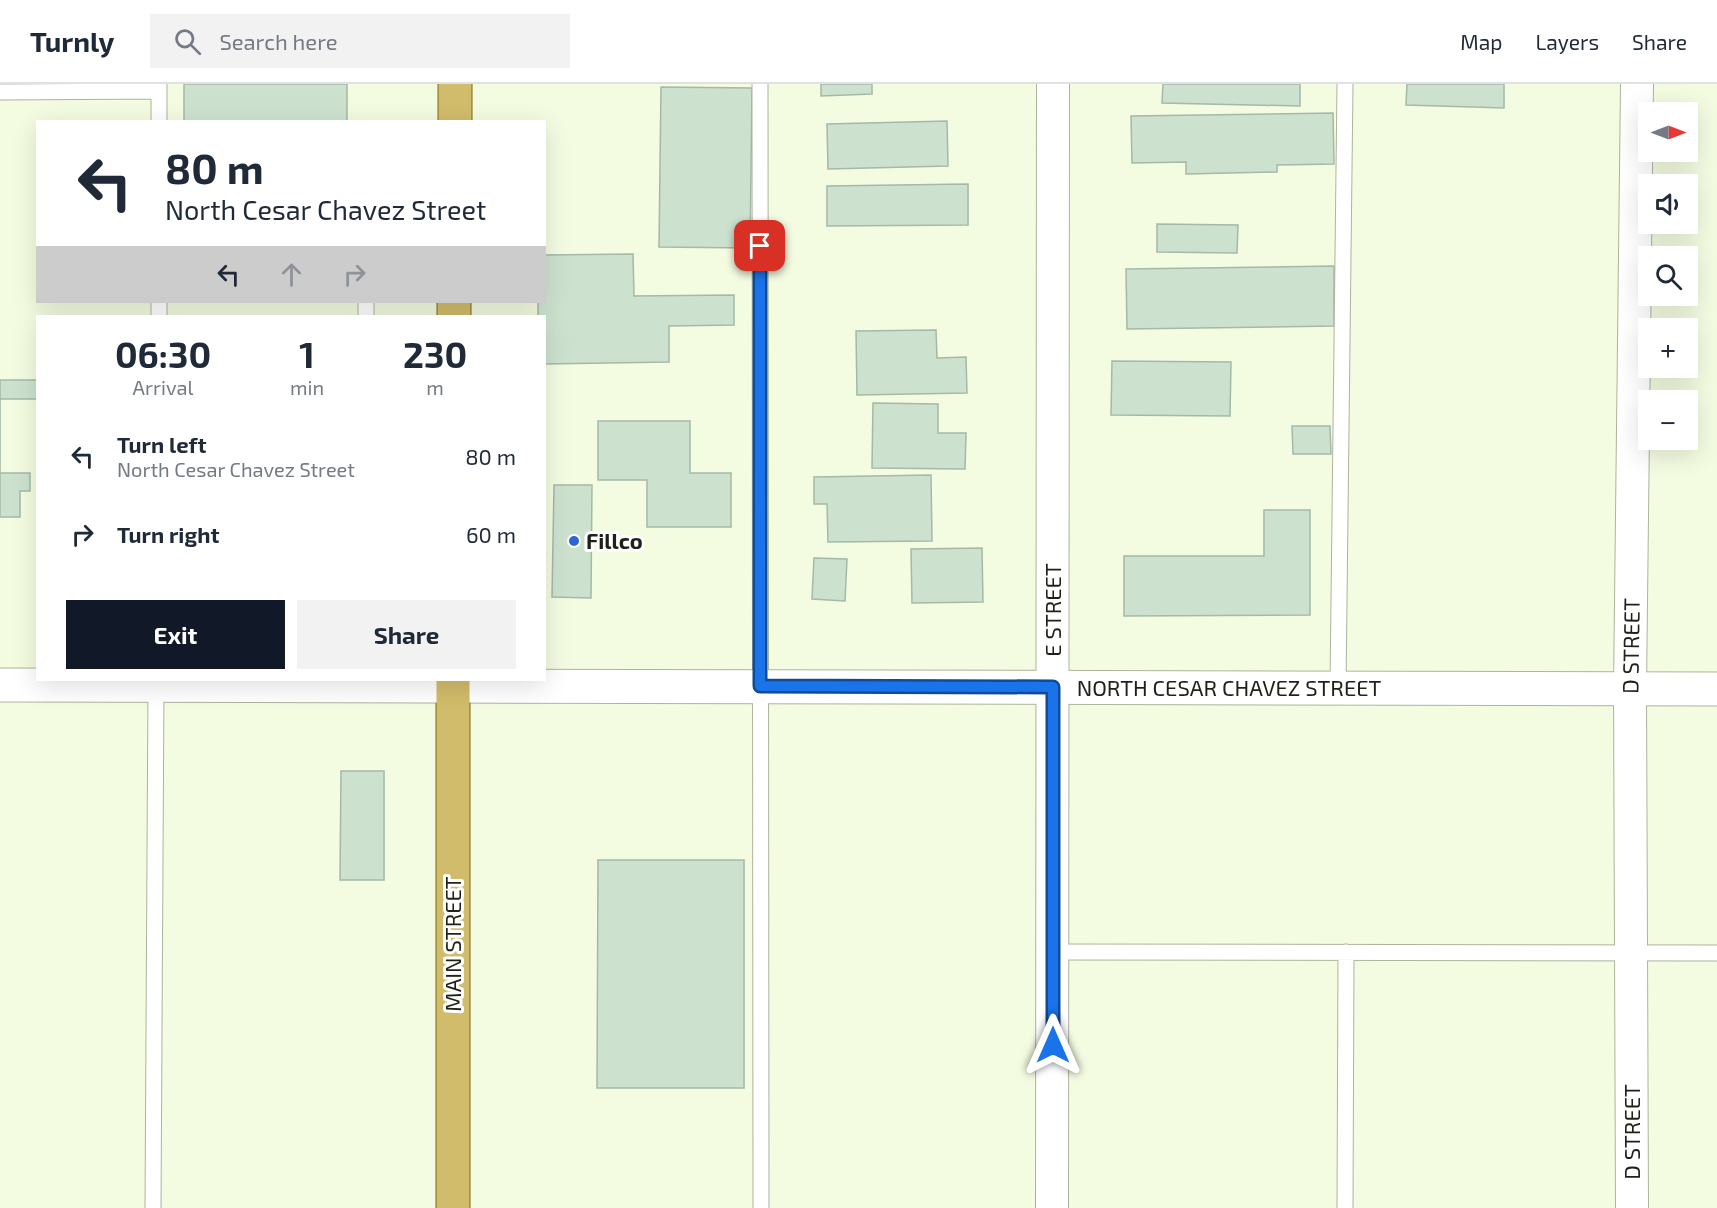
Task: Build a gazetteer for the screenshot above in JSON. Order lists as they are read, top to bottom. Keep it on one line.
{"streets":{"main road":["MAIN STREET"],"street":["E STREET","D STREET","NORTH CESAR CHAVEZ STREET"]},"crossings":[["E STREET","NORTH CESAR CHAVEZ STREET"],["D STREET","NORTH CESAR CHAVEZ STREET"],["NORTH CESAR CHAVEZ STREET","MAIN STREET"]],"places":["Fillco"],"north":"right","page":{"header":"Turnly","search":"Search here","nav":["Map","Layers","Share"],"map_buttons":["+","−"],"turn":["80 m","North Cesar Chavez Street"],"eta":["06:30","Arrival","1","min","230","m"],"list":[{"name":"Turn left","note":"North Cesar Chavez Street","value":"80 m"},{"name":"Turn right","value":"60 m"}],"buttons":["Exit","Share"]}}
